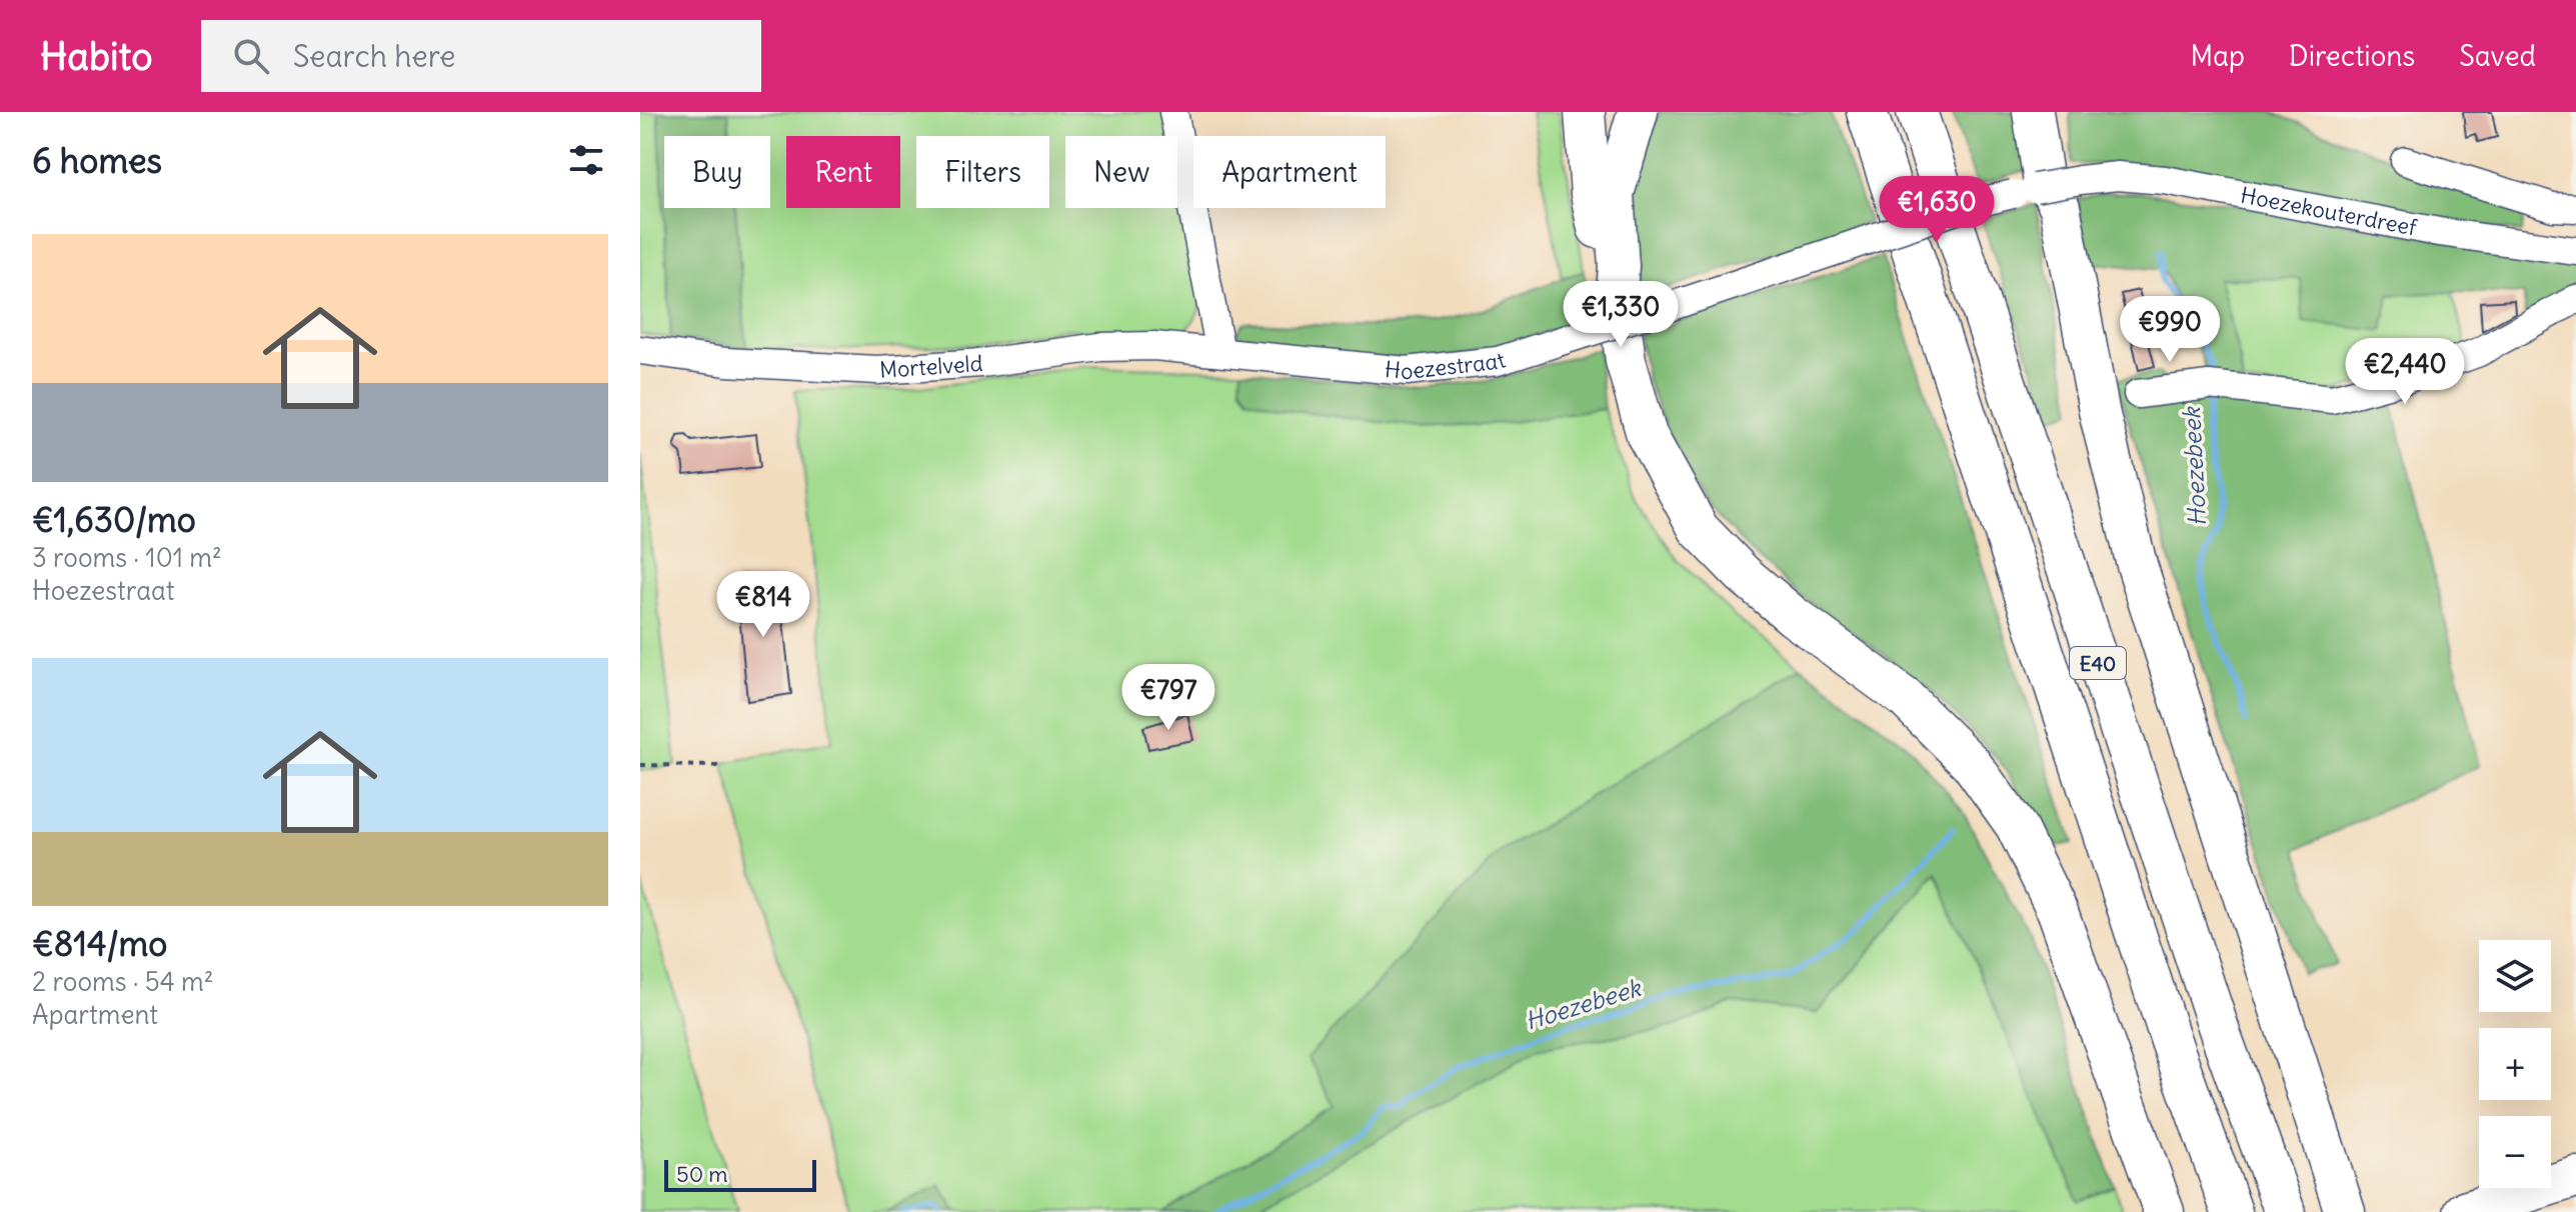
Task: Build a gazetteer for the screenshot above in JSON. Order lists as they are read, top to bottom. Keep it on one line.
{"streets":{"highway":["E40"],"street":["Hoezekouterdreef","Hoezestraat","Mortelveld"]},"crossings":[["Hoezekouterdreef","Hoezestraat"],["Hoezestraat","Mortelveld"]],"water":["Hoezebeek"],"scale_bar":"50 m","page":{"header":"Habito","search":"Search here","nav":["Map","Directions","Saved"],"heading":"6 homes","chip":["Buy","Rent","Filters","New","Apartment"],"price":["€1,630","€1,330","€990","€2,440","€814","€797"],"list":[{"name":"€1,630/mo","note":"3 rooms · 101 m² · Hoezestraat"},{"name":"€814/mo","note":"2 rooms · 54 m² · Apartment"}],"map_buttons":["+","−"],"scale":"50 m"}}
